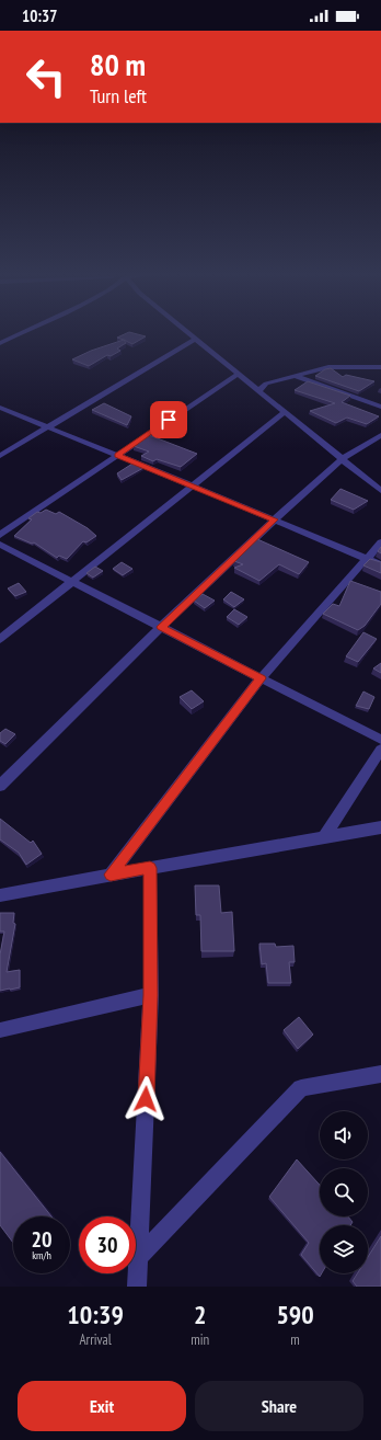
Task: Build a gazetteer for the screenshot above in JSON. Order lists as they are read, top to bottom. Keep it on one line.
{"page":{"status":"10:37","turn":["80 m","Turn left"],"speed":"20 km/h","limit":"30","eta":["10:39","Arrival","2","min","590","m"],"buttons":["Exit","Share"]}}
